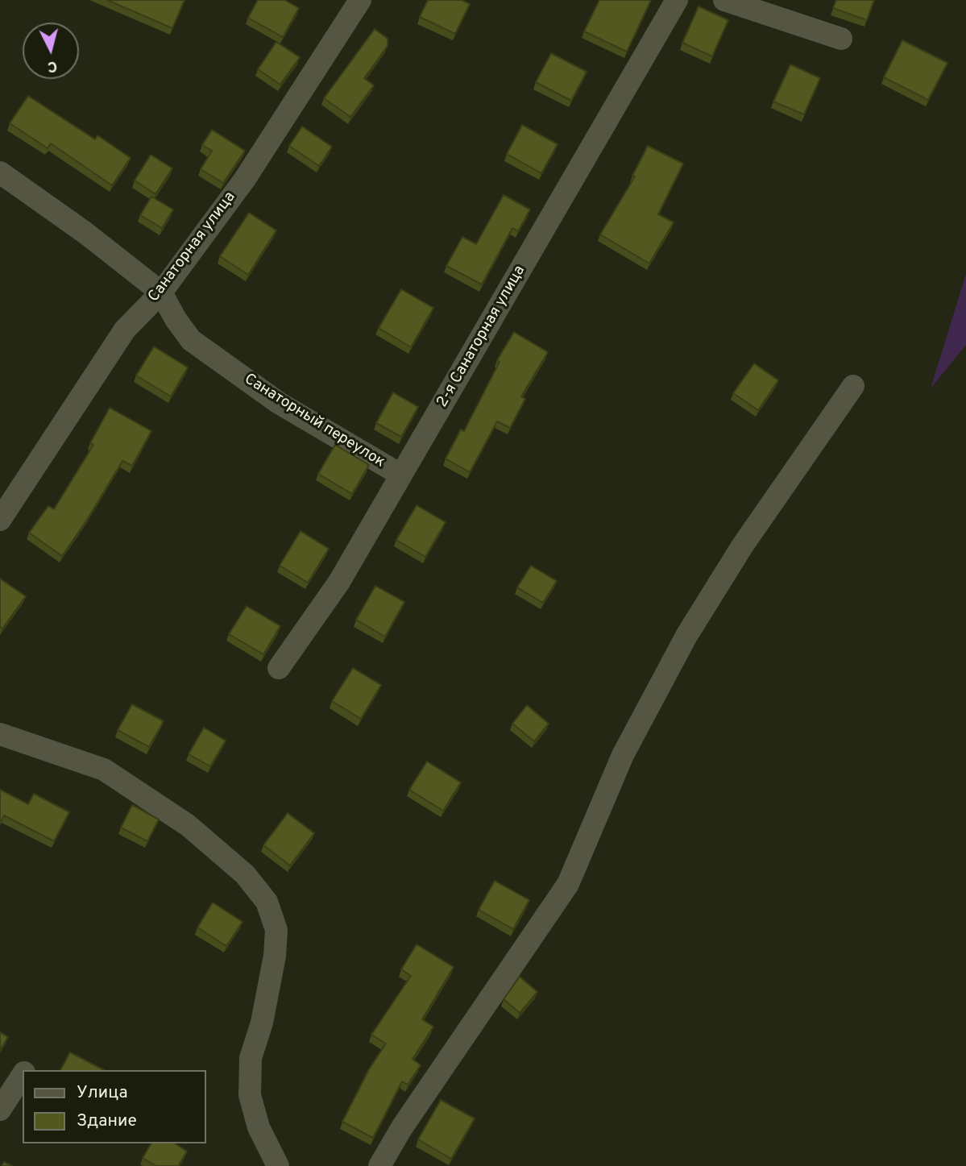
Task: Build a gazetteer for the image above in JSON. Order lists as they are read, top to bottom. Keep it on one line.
{"streets":{"street":["Санаторная улица","2-я Санаторная улица","Санаторный переулок"]},"crossings":[["Санаторная улица","Санаторный переулок"],["2-я Санаторная улица","Санаторный переулок"]],"legend":["Улица","Здание"],"north":"bottom"}
